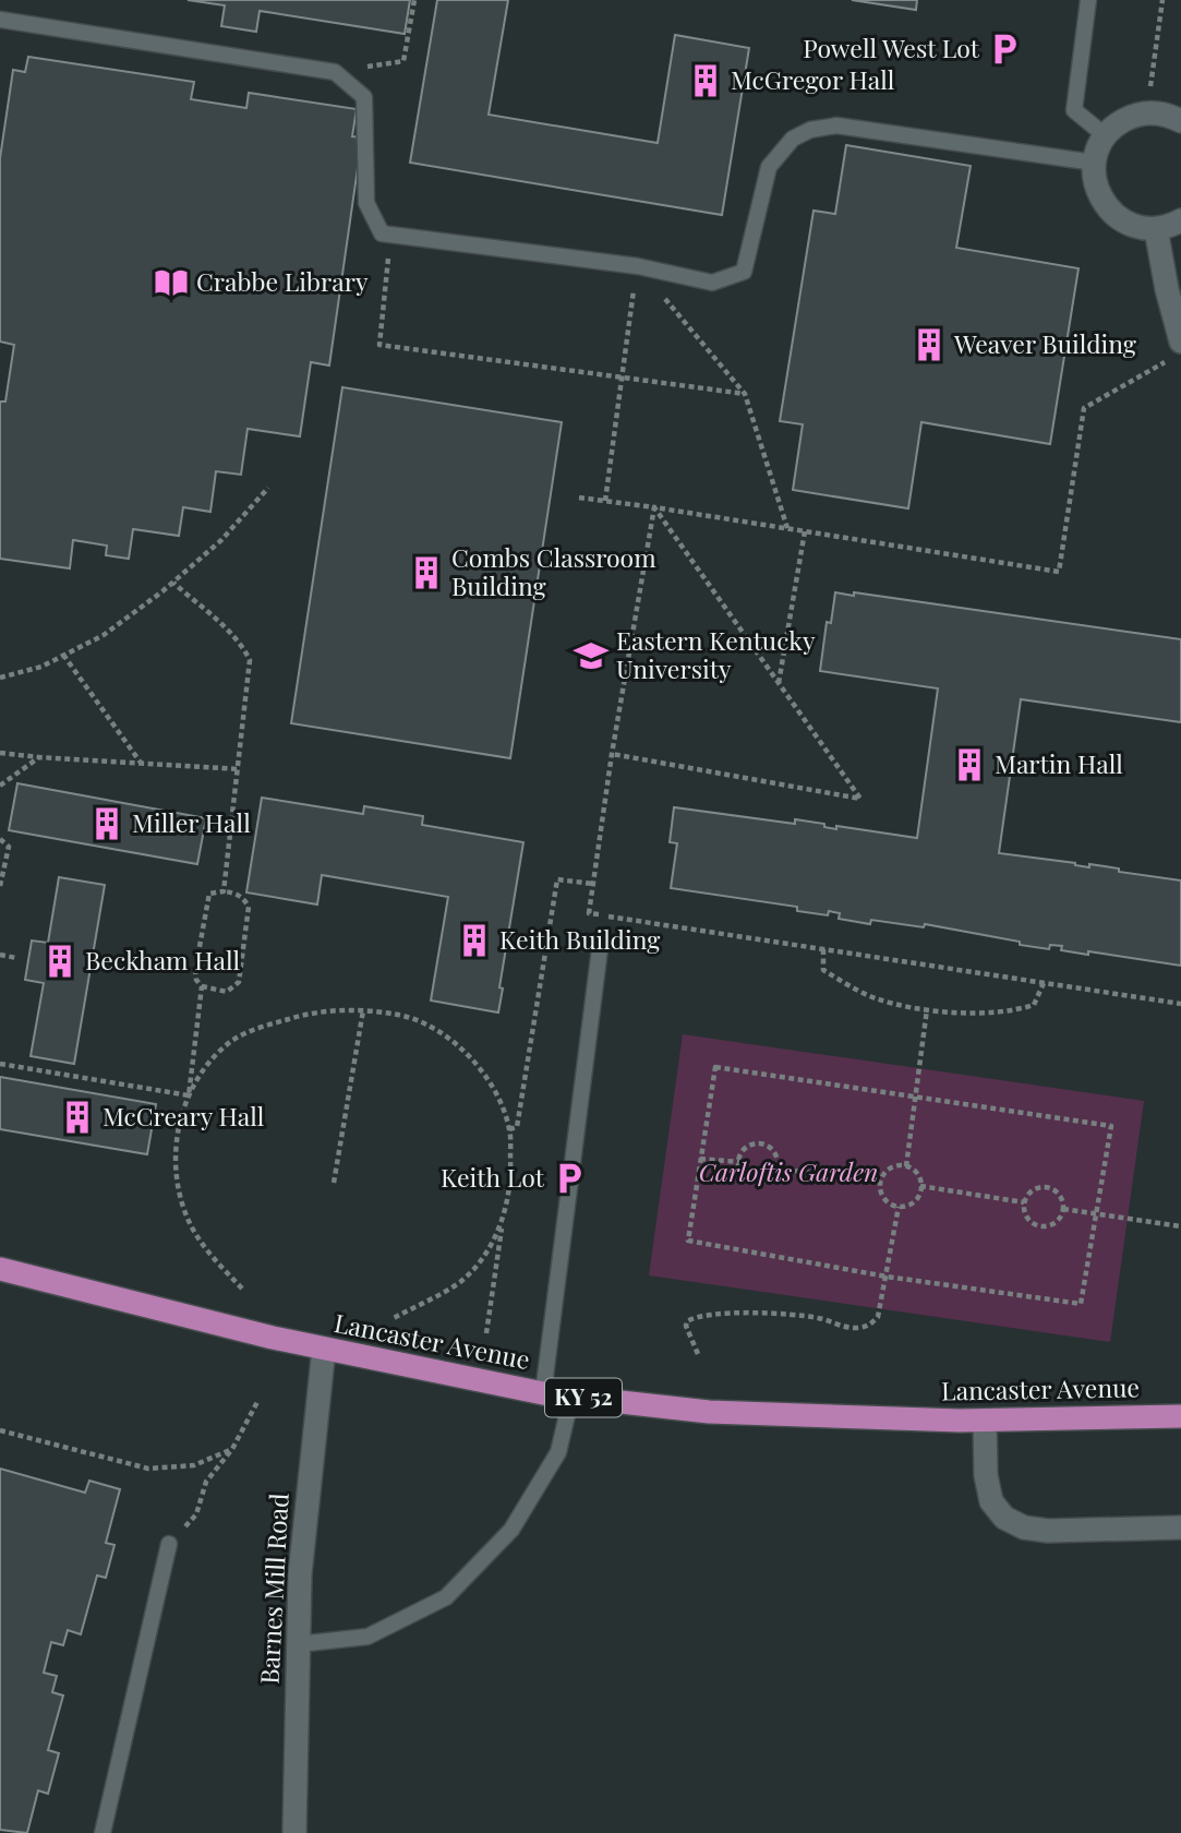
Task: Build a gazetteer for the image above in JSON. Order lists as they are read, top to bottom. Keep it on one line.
{"streets":{"main road":["Lancaster Avenue","KY 52"],"street":["Barnes Mill Road"]},"crossings":[["Lancaster Avenue","Barnes Mill Road"]],"parks":["Carloftis Garden"],"places":{"parking":["Powell West Lot","Keith Lot"],"building":["McGregor Hall","Weaver Building","Combs Classroom Building","Martin Hall","Miller Hall","Keith Building","Beckham Hall","McCreary Hall"],"library":["Crabbe Library"],"school or university":["Eastern Kentucky University"]}}
